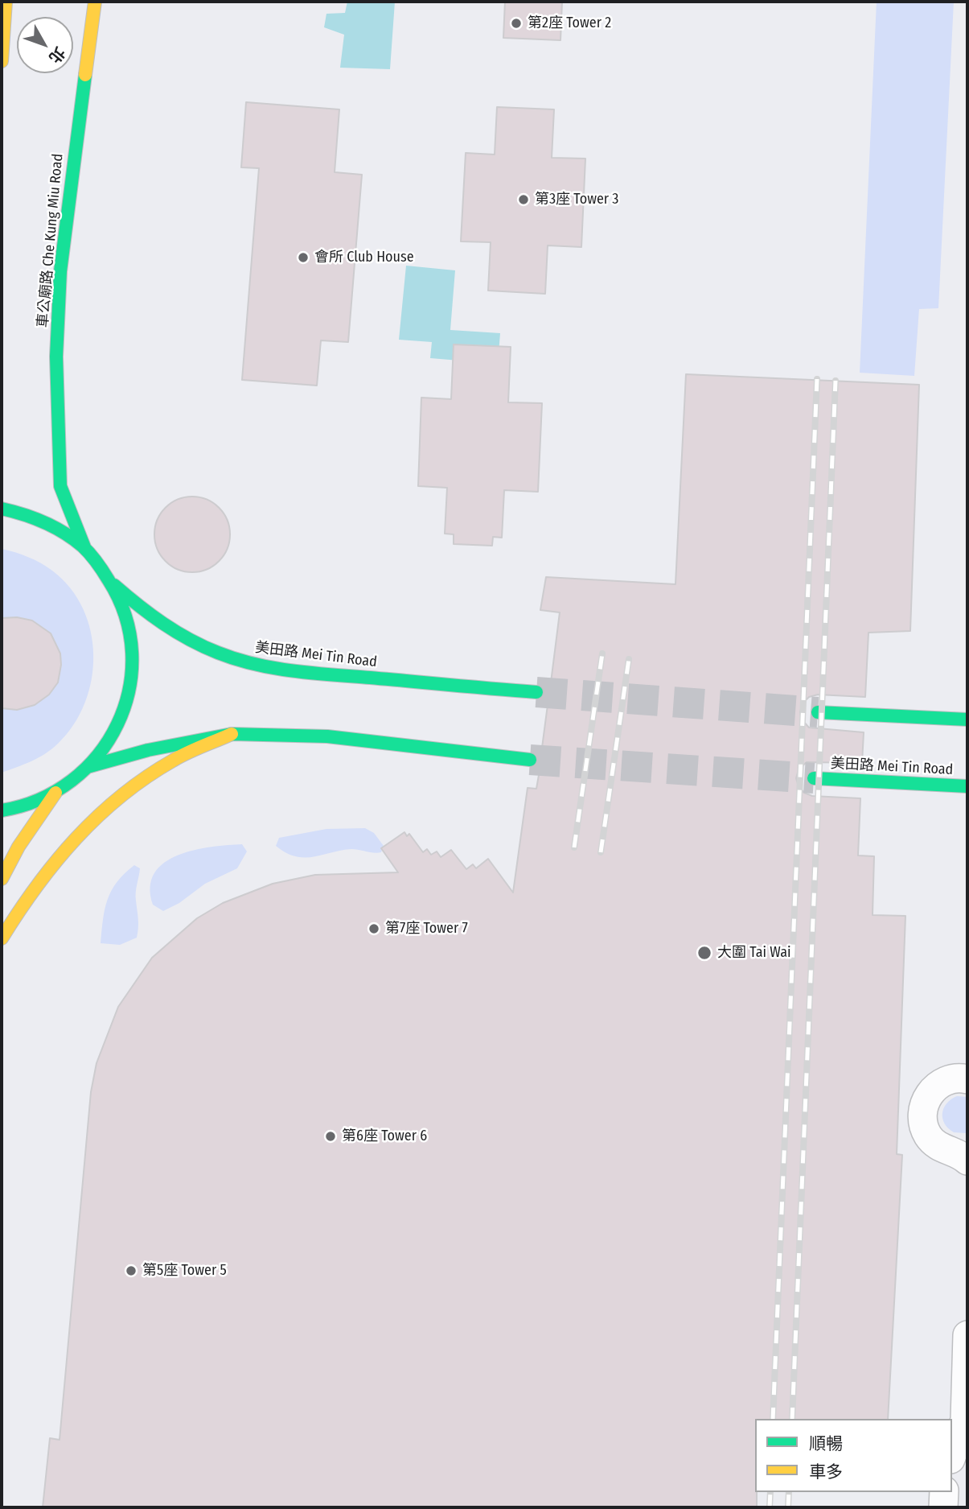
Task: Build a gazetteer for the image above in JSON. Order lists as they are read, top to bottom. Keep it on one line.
{"streets":{"main road":["車公廟路 Che Kung Miu Road","美田路 Mei Tin Road"]},"crossings":[["車公廟路 Che Kung Miu Road","美田路 Mei Tin Road"]],"places":["第2座 Tower 2","第3座 Tower 3","會所 Club House","第7座 Tower 7","大圍 Tai Wai","第6座 Tower 6","第5座 Tower 5"],"legend":["順暢","車多"],"north":"bottom right"}
